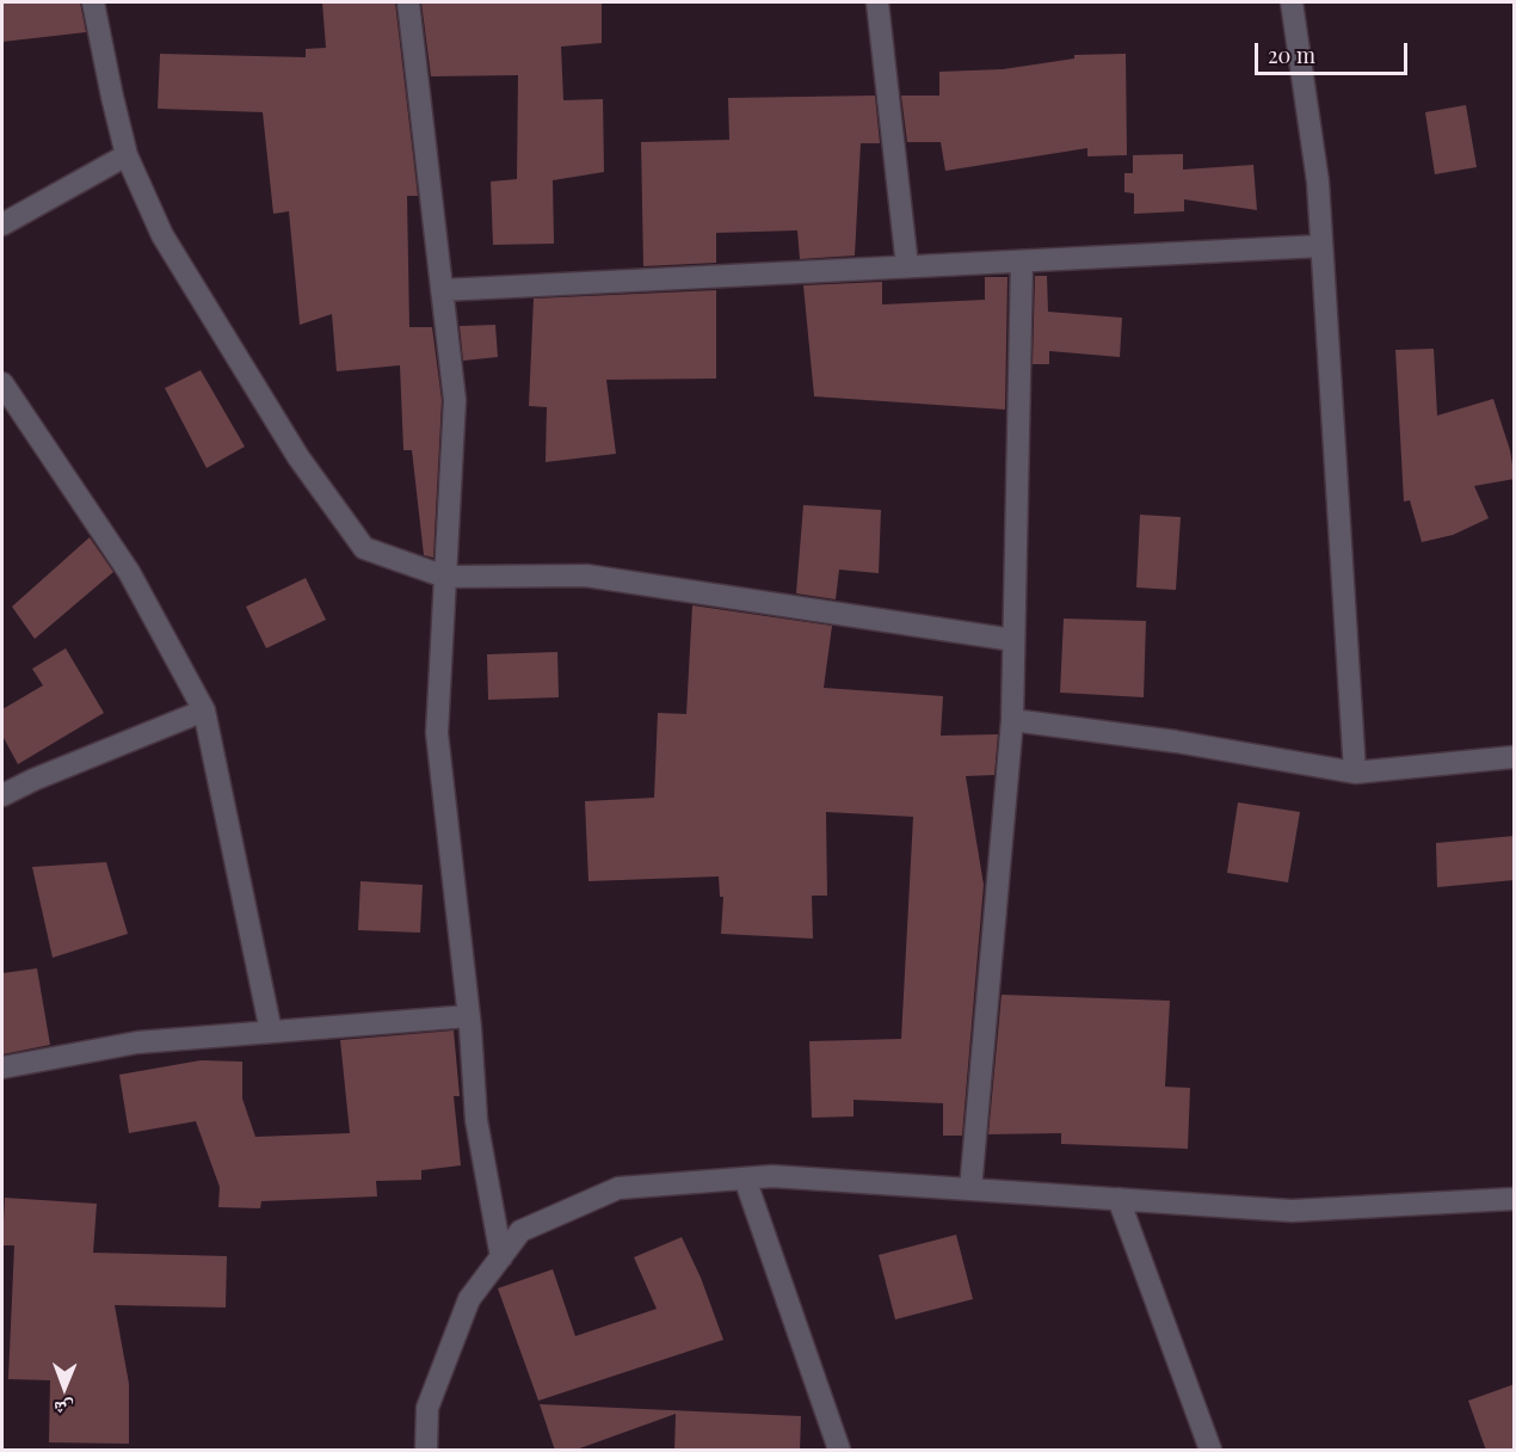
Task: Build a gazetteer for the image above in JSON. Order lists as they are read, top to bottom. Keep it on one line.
{"scale_bar":"20 m","north":"bottom"}
